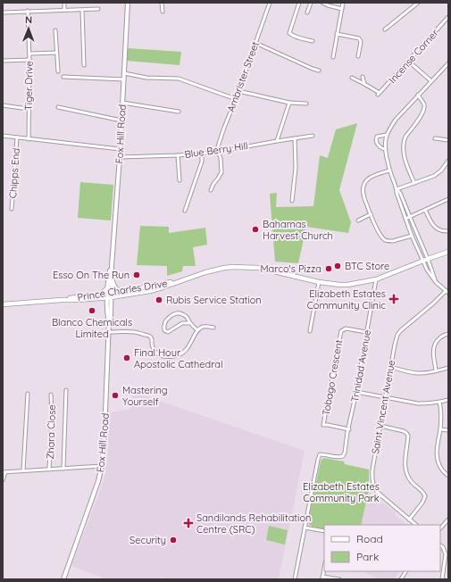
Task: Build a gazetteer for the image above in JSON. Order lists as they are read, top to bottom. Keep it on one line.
{"streets":{"highway":["Prince Charles Drive"],"main road":["Fox Hill Road"],"street":["Incense Corner","Ambrister Street","Tiger Drive","Blue Berry Hill","Chipps End","Trinidad Avenue","Tobago Crescent","Saint Vincent Avenue","Zhara Close"]},"crossings":[["Ambrister Street","Blue Berry Hill"],["Fox Hill Road","Blue Berry Hill"],["Fox Hill Road","Prince Charles Drive"],["Prince Charles Drive","Trinidad Avenue"],["Trinidad Avenue","Tobago Crescent"]],"parks":["Elizabeth Estates Community Park"],"places":{"other":["Bahamas Harvest Church","BTC Store","Marco's Pizza","Esso On The Run","Rubis Service Station","Blanco Chemicals Limited","Final Hour Apostolic Cathedral","Mastering Yourself","Security"],"health":["Elizabeth Estates Community Clinic","Sandilands Rehabilitation Centre (SRC)"]},"legend":["Road","Park"],"north":"top"}
